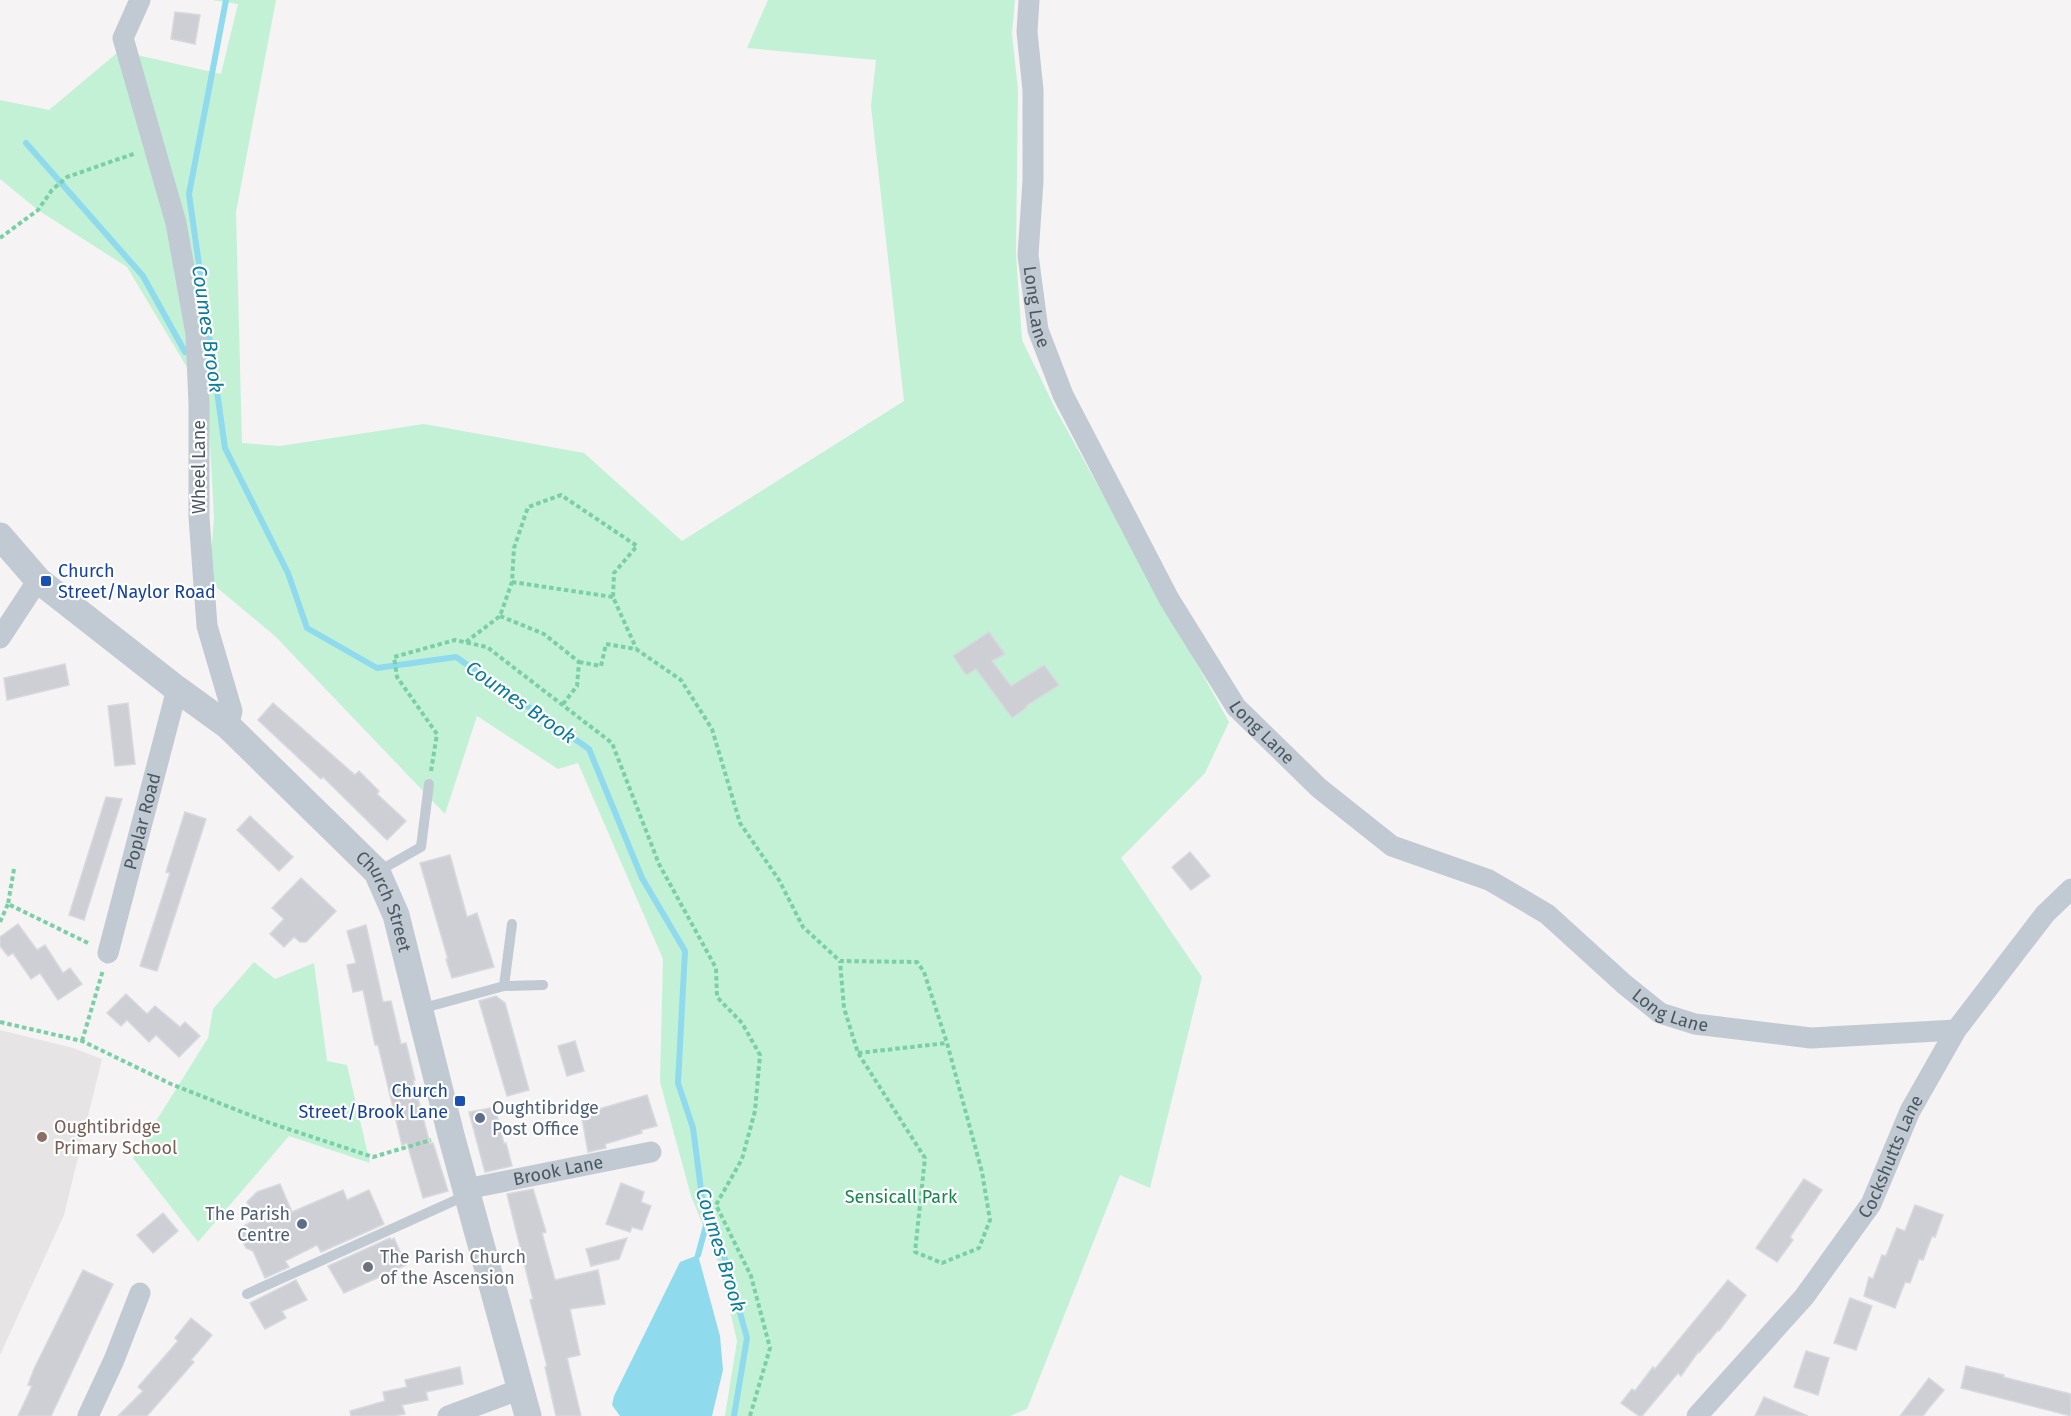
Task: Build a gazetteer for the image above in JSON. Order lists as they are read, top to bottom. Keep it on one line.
{"streets":{"street":["Long Lane","Wheel Lane","Poplar Road","Church Street","Cockshutts Lane","Brook Lane"]},"crossings":[["Long Lane","Cockshutts Lane"],["Wheel Lane","Church Street"],["Poplar Road","Church Street"],["Church Street","Brook Lane"]],"water":["Coumes Brook"],"parks":["Sensicall Park"],"places":{"transit":["Church Street/Naylor Road","Church Street/Brook Lane"],"other":["Oughtibridge Post Office","Oughtibridge Primary School","The Parish Centre","The Parish Church of the Ascension"]}}
